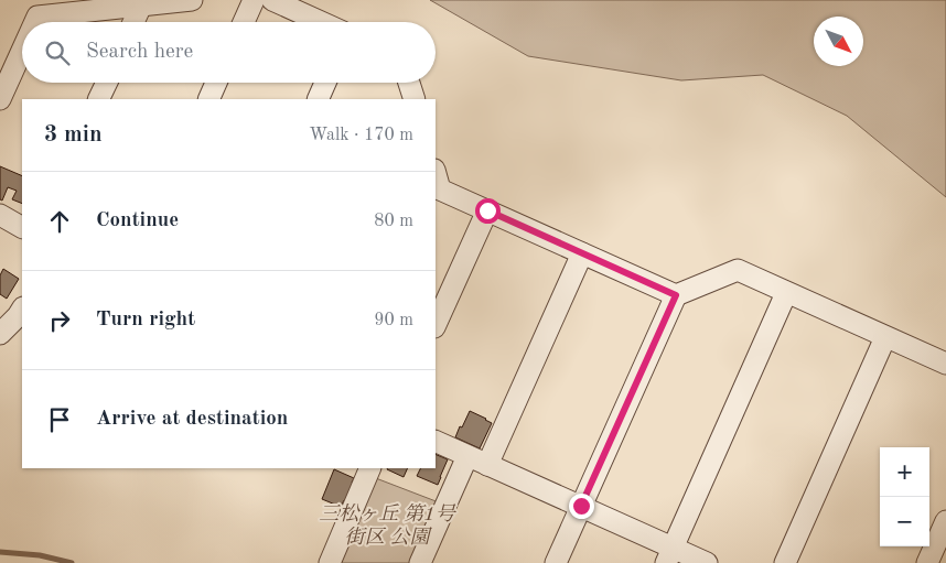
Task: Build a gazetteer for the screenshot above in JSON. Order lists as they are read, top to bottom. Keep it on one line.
{"parks":["三松ヶ丘 第1号 街区 公園"],"north":"bottom right","page":{"search":"Search here","heading":["3 min","Walk · 170 m"],"list":[["Continue","80 m"],["Turn right","90 m"],"Arrive at destination"],"map_buttons":["+","−"]}}
